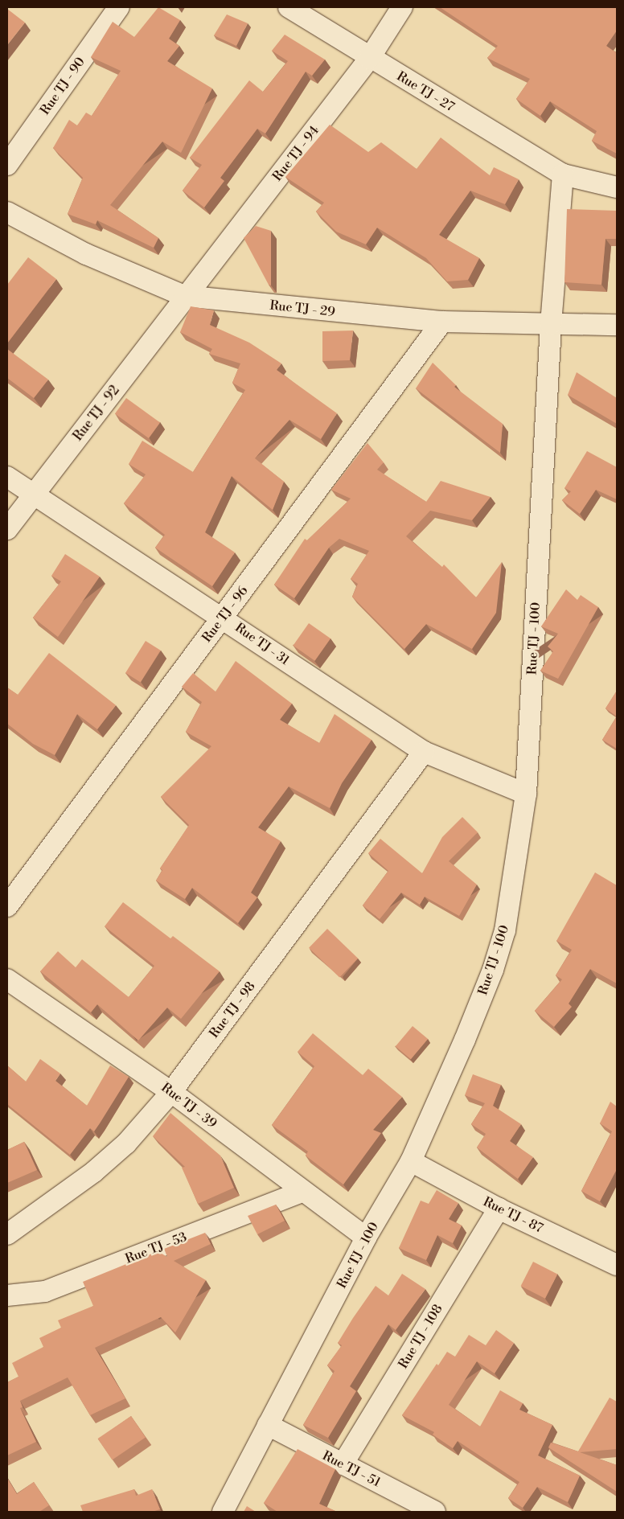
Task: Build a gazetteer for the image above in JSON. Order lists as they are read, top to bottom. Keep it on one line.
{"streets":{"street":["Rue TJ - 90","Rue TJ - 27","Rue TJ - 94","Rue TJ - 29","Rue TJ - 92","Rue TJ - 96","Rue TJ - 100","Rue TJ - 31","Rue TJ - 98","Rue TJ - 39","Rue TJ - 87","Rue TJ - 53","Rue TJ - 108","Rue TJ - 51"]},"crossings":[["Rue TJ - 27","Rue TJ - 94"],["Rue TJ - 94","Rue TJ - 29"],["Rue TJ - 94","Rue TJ - 92"],["Rue TJ - 29","Rue TJ - 92"],["Rue TJ - 29","Rue TJ - 96"],["Rue TJ - 29","Rue TJ - 100"],["Rue TJ - 92","Rue TJ - 31"],["Rue TJ - 96","Rue TJ - 31"],["Rue TJ - 100","Rue TJ - 31"],["Rue TJ - 100","Rue TJ - 39"],["Rue TJ - 100","Rue TJ - 87"],["Rue TJ - 100","Rue TJ - 51"],["Rue TJ - 31","Rue TJ - 98"],["Rue TJ - 98","Rue TJ - 39"],["Rue TJ - 39","Rue TJ - 53"],["Rue TJ - 87","Rue TJ - 108"],["Rue TJ - 108","Rue TJ - 51"]]}
